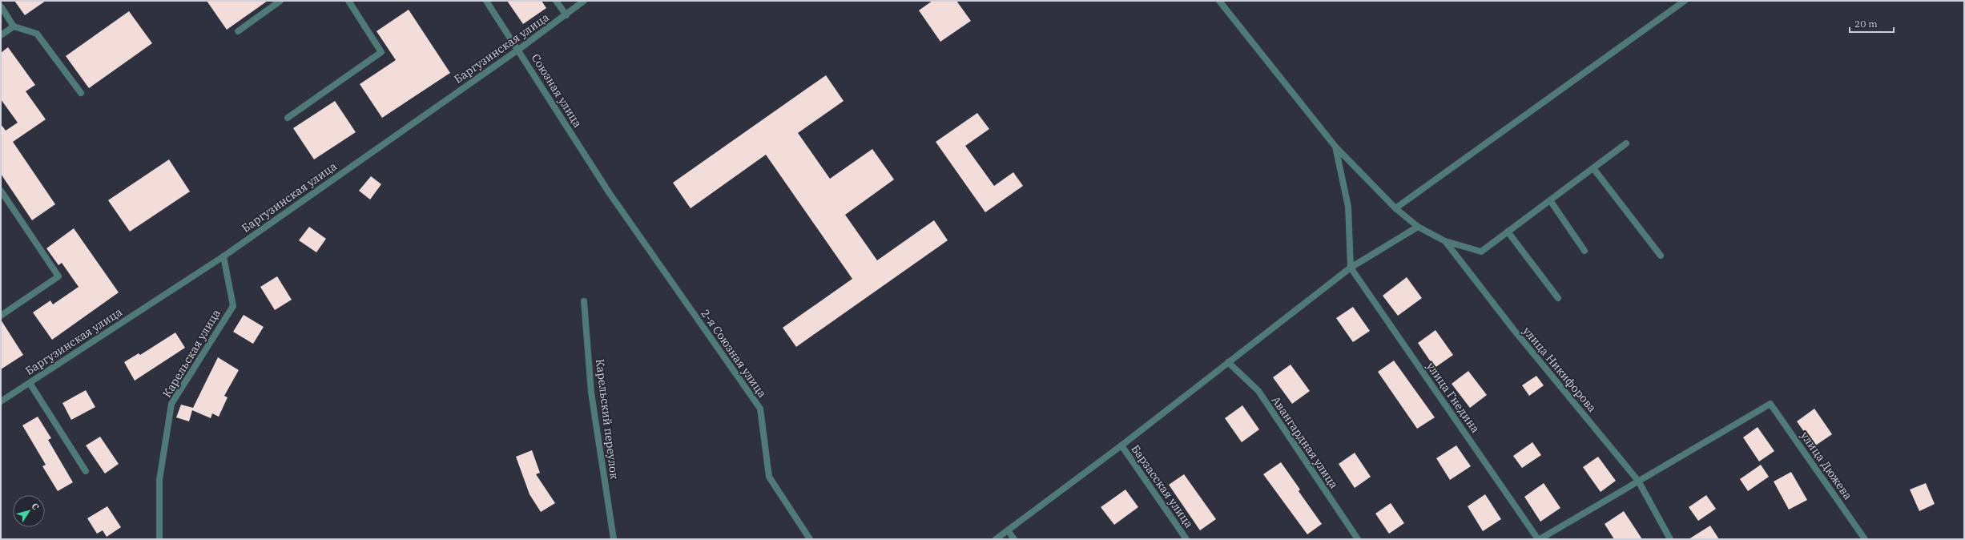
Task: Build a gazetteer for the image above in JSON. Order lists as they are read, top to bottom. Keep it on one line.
{"streets":{"street":["Баргузинская улица","Союзная улица","Карельская улица","2-я Союзная улица","улица Никифорова","улица Гнедина","Карельский переулок","Авангардная улица","улица Дюжева","Барзасская улица"]},"crossings":[["Баргузинская улица","Союзная улица"],["Баргузинская улица","Карельская улица"],["Союзная улица","2-я Союзная улица"],["улица Никифорова","улица Дюжева"]],"scale_bar":"20 m","north":"top right"}
